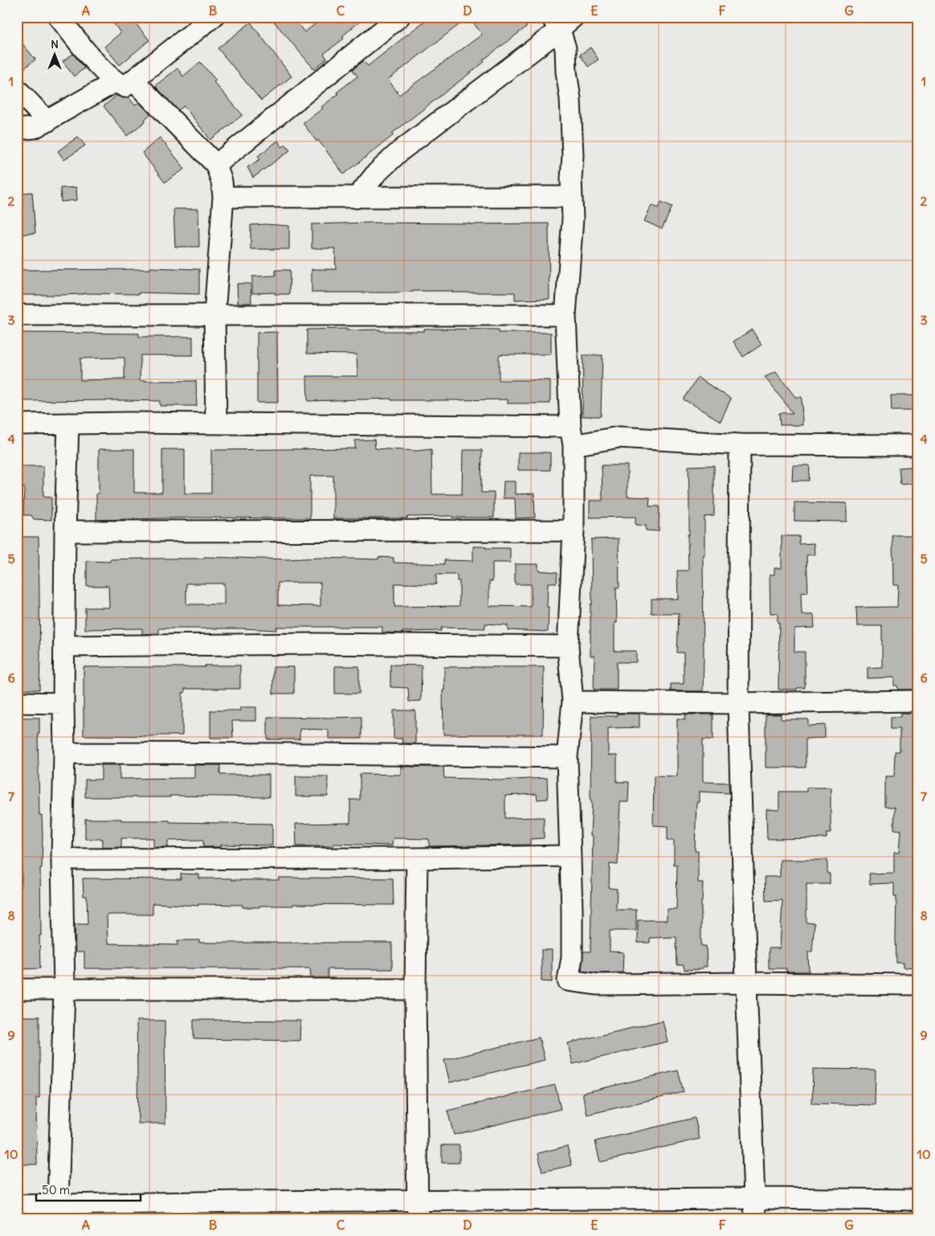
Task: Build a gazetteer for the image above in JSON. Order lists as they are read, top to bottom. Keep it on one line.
{"scale_bar":"50 m","north":"top","grid":{"columns":["A","B","C","D","E","F","G"],"rows":["1","2","3","4","5","6","7","8","9","10"]}}
